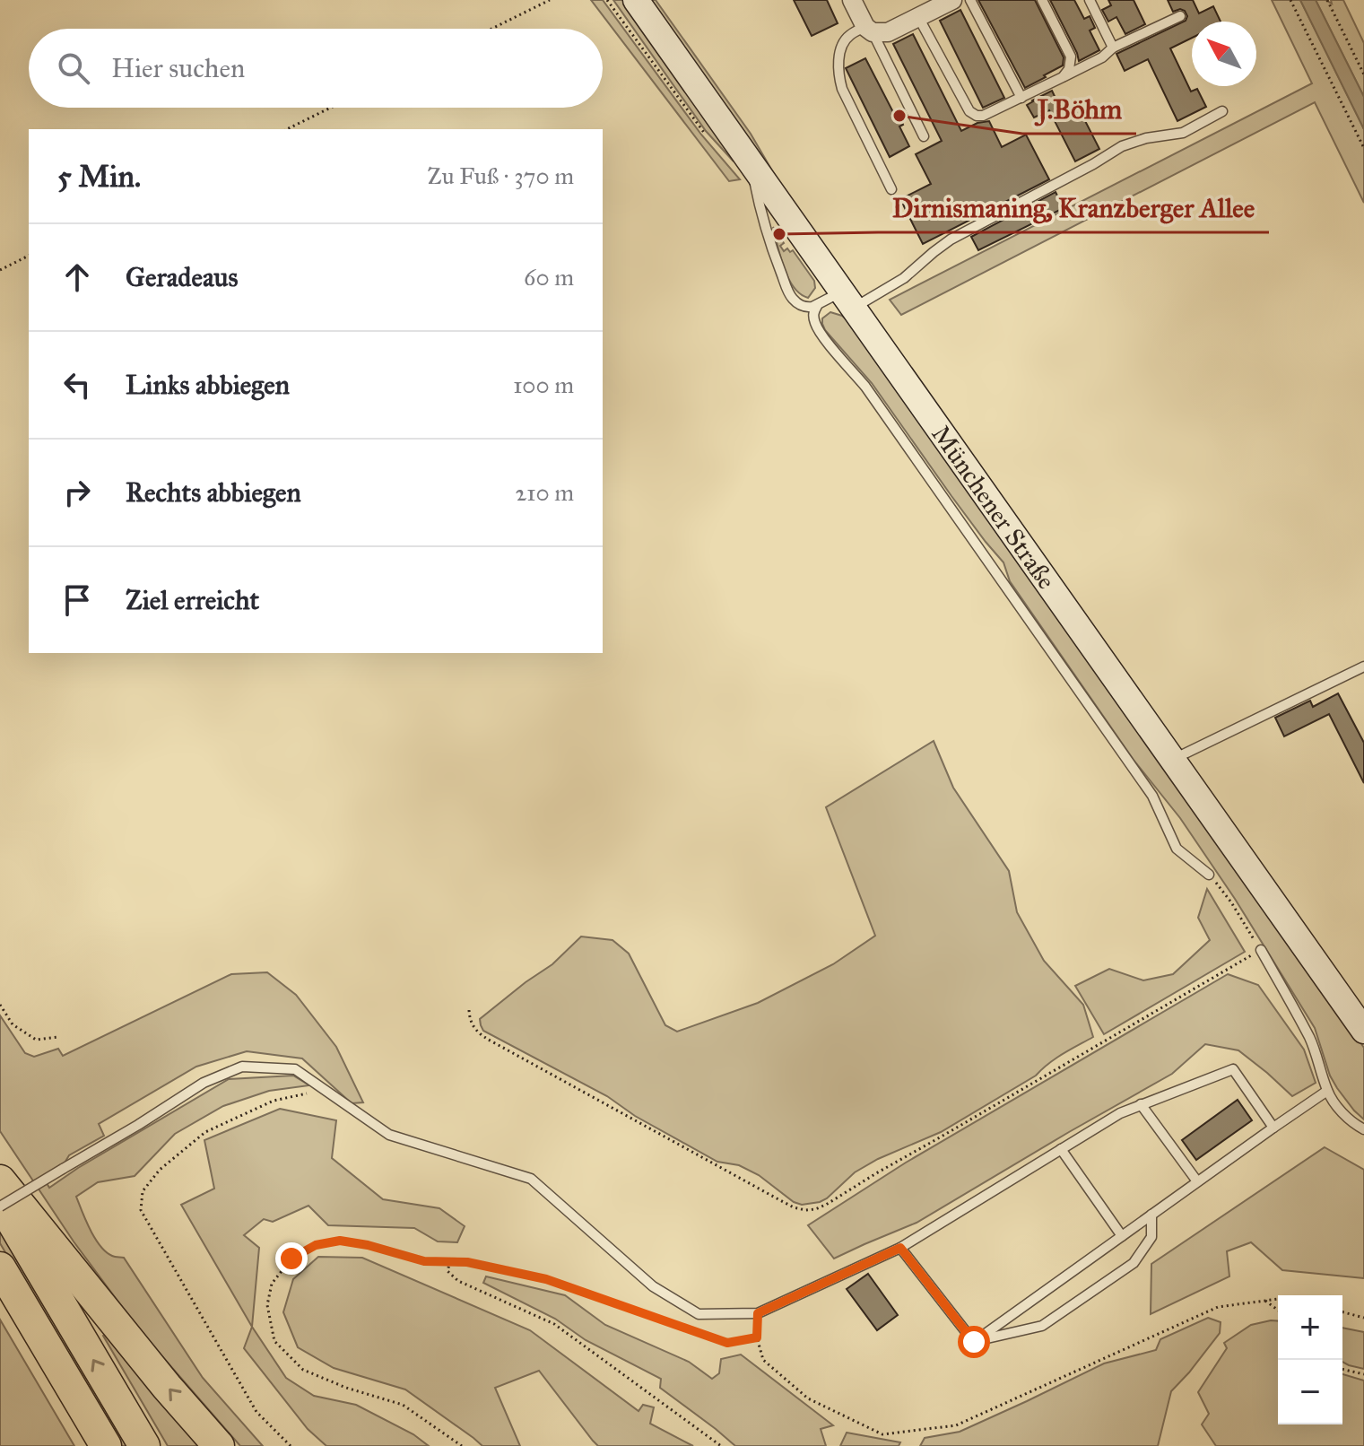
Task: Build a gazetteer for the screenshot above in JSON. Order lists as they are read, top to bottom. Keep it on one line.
{"streets":{"main road":["Münchener Straße"]},"places":["J.Böhm","Dirnismaning, Kranzberger Allee"],"north":"top left","page":{"search":"Hier suchen","heading":["5 Min.","Zu Fuß · 370 m"],"list":[["Geradeaus","60 m"],["Links abbiegen","100 m"],["Rechts abbiegen","210 m"],"Ziel erreicht"],"map_buttons":["+","−"]}}
